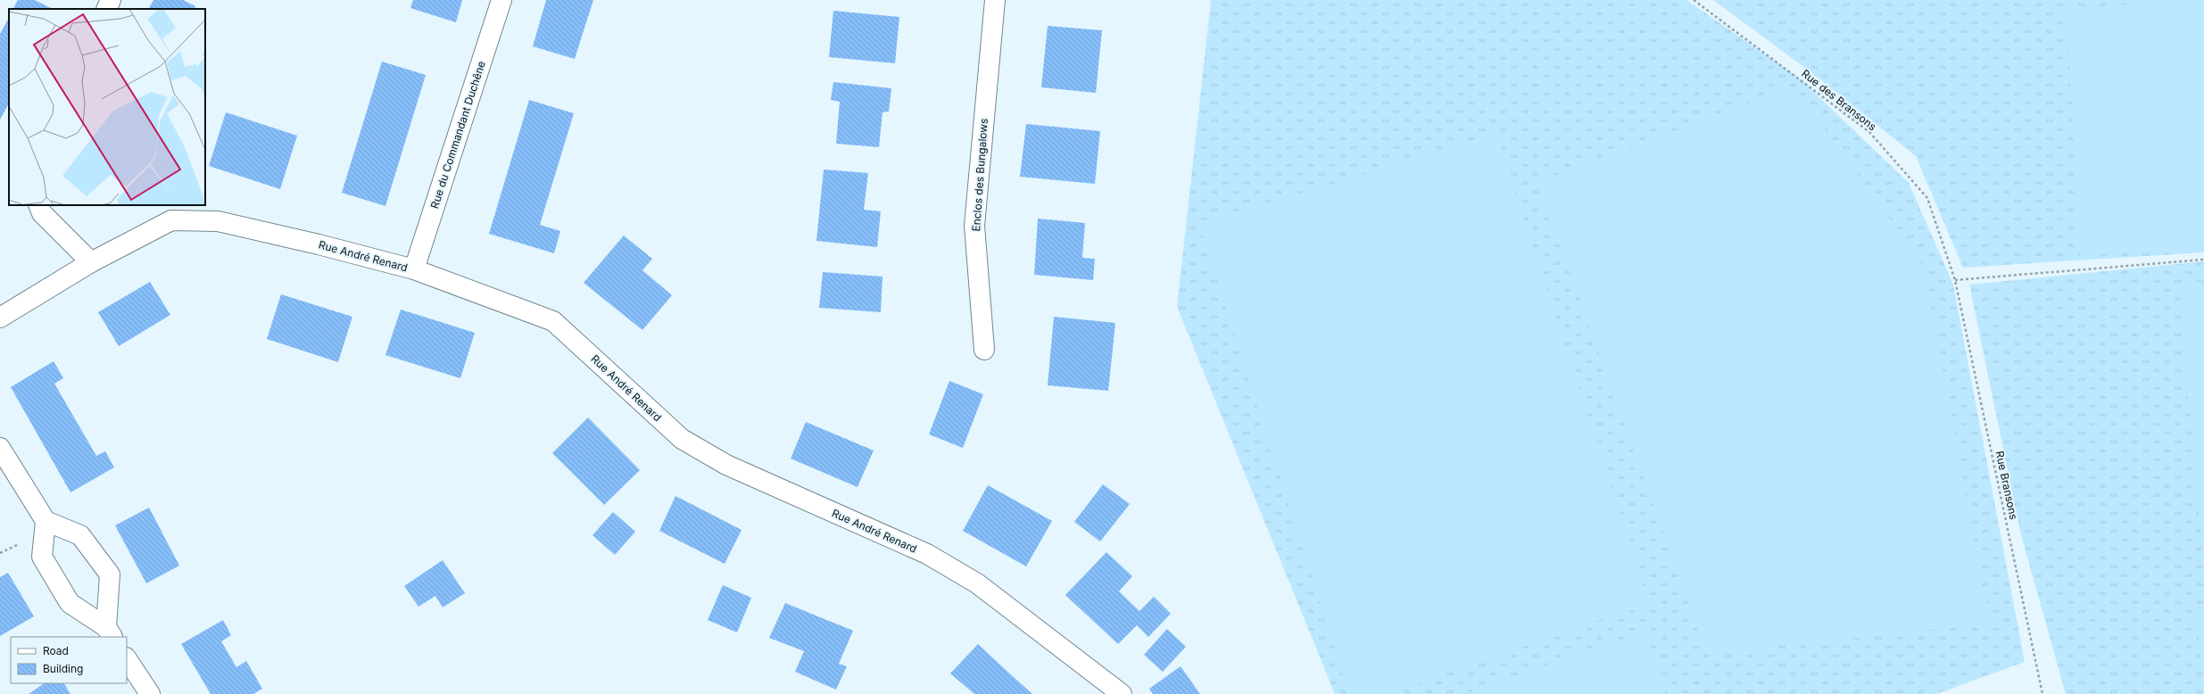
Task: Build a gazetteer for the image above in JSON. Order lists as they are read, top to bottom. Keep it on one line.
{"streets":{"street":["Rue du Commandant Duchêne","Enclos des Bungalows","Rue André Renard"],"path":["Rue des Bransons","Rue Bransons"]},"crossings":[["Rue des Bransons","Rue Bransons"],["Rue du Commandant Duchêne","Rue André Renard"]],"legend":["Road","Building"]}
